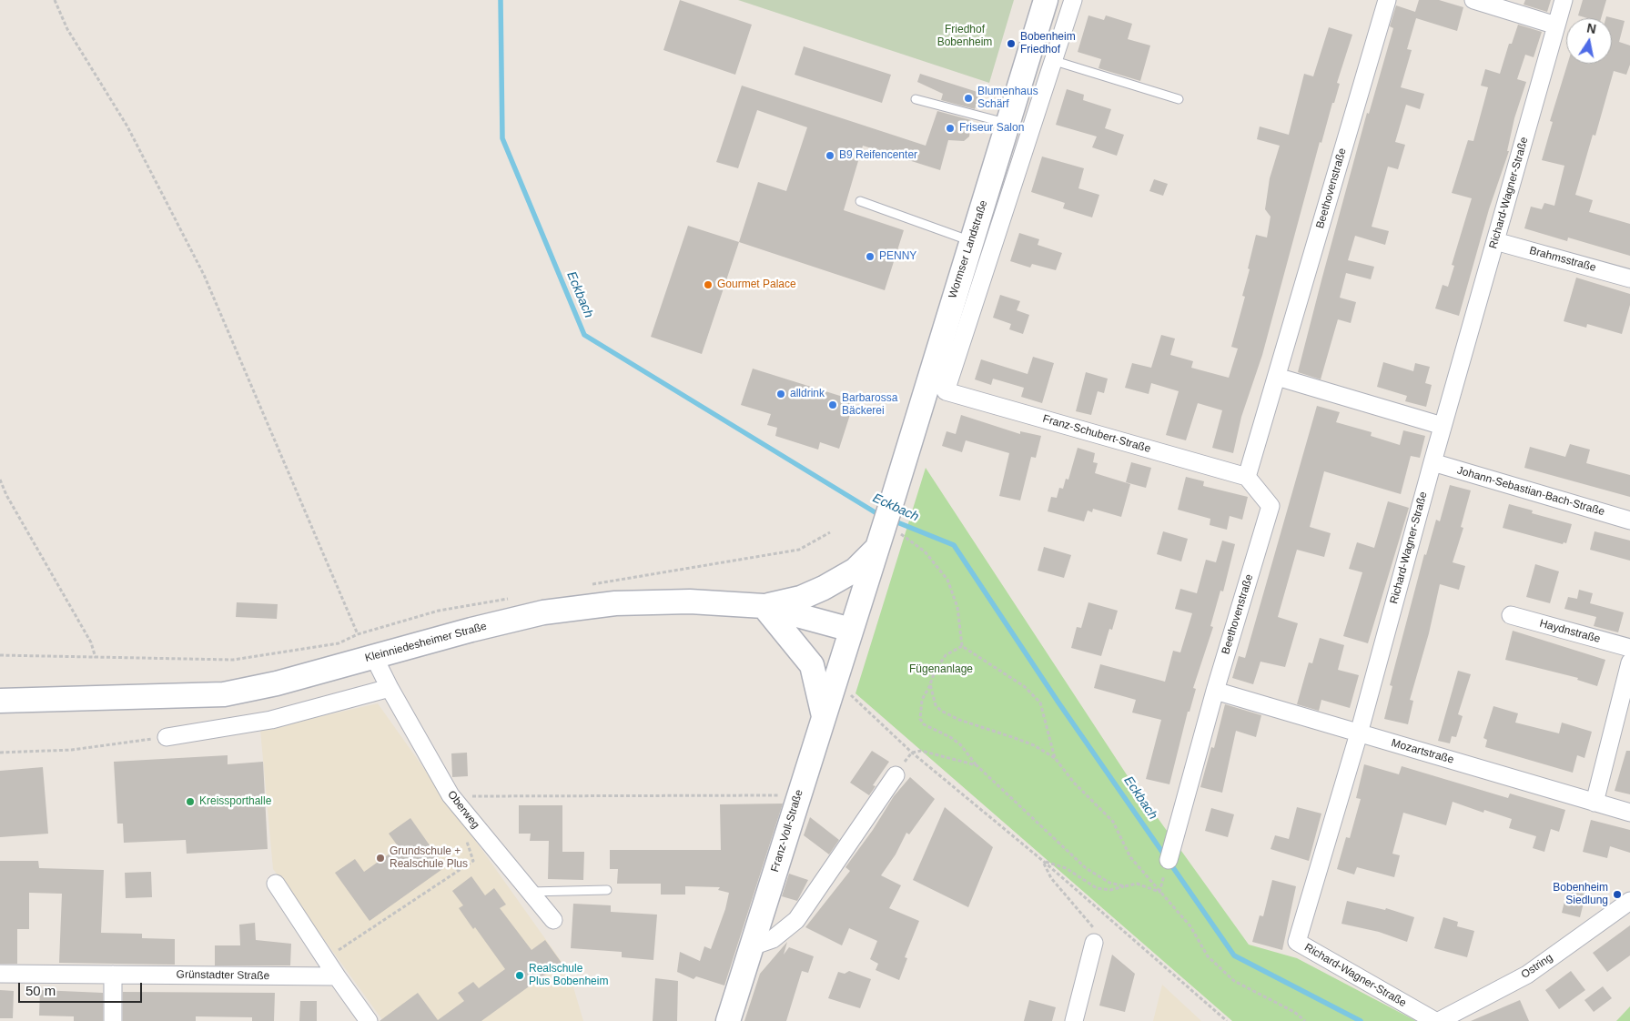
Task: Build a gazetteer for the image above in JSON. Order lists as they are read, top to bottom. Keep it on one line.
{"streets":{"main road":["Wormser Landstraße","Kleinniedesheimer Straße","Franz-Voll-Straße"],"street":["Beethovenstraße","Richard-Wagner-Straße","Brahmsstraße","Franz-Schubert-Straße","Johann-Sebastian-Bach-Straße","Haydnstraße","Mozartstraße","Oberweg","Ostring","Grünstadter Straße"]},"crossings":[["Beethovenstraße","Franz-Schubert-Straße"],["Beethovenstraße","Mozartstraße"],["Richard-Wagner-Straße","Brahmsstraße"],["Richard-Wagner-Straße","Johann-Sebastian-Bach-Straße"],["Richard-Wagner-Straße","Mozartstraße"],["Wormser Landstraße","Franz-Schubert-Straße"],["Wormser Landstraße","Kleinniedesheimer Straße"],["Wormser Landstraße","Franz-Voll-Straße"],["Kleinniedesheimer Straße","Oberweg"],["Kleinniedesheimer Straße","Franz-Voll-Straße"]],"water":["Eckbach"],"parks":["Friedhof Bobenheim","Fügenanlage"],"places":["Bobenheim Friedhof","Blumenhaus Schärf","Friseur Salon","B9 Reifencenter","PENNY","Gourmet Palace","alldrink","Barbarossa Bäckerei","Kreissporthalle","Grundschule + Realschule Plus","Bobenheim Siedlung","Realschule Plus Bobenheim"],"scale_bar":"50 m","north":"top"}
